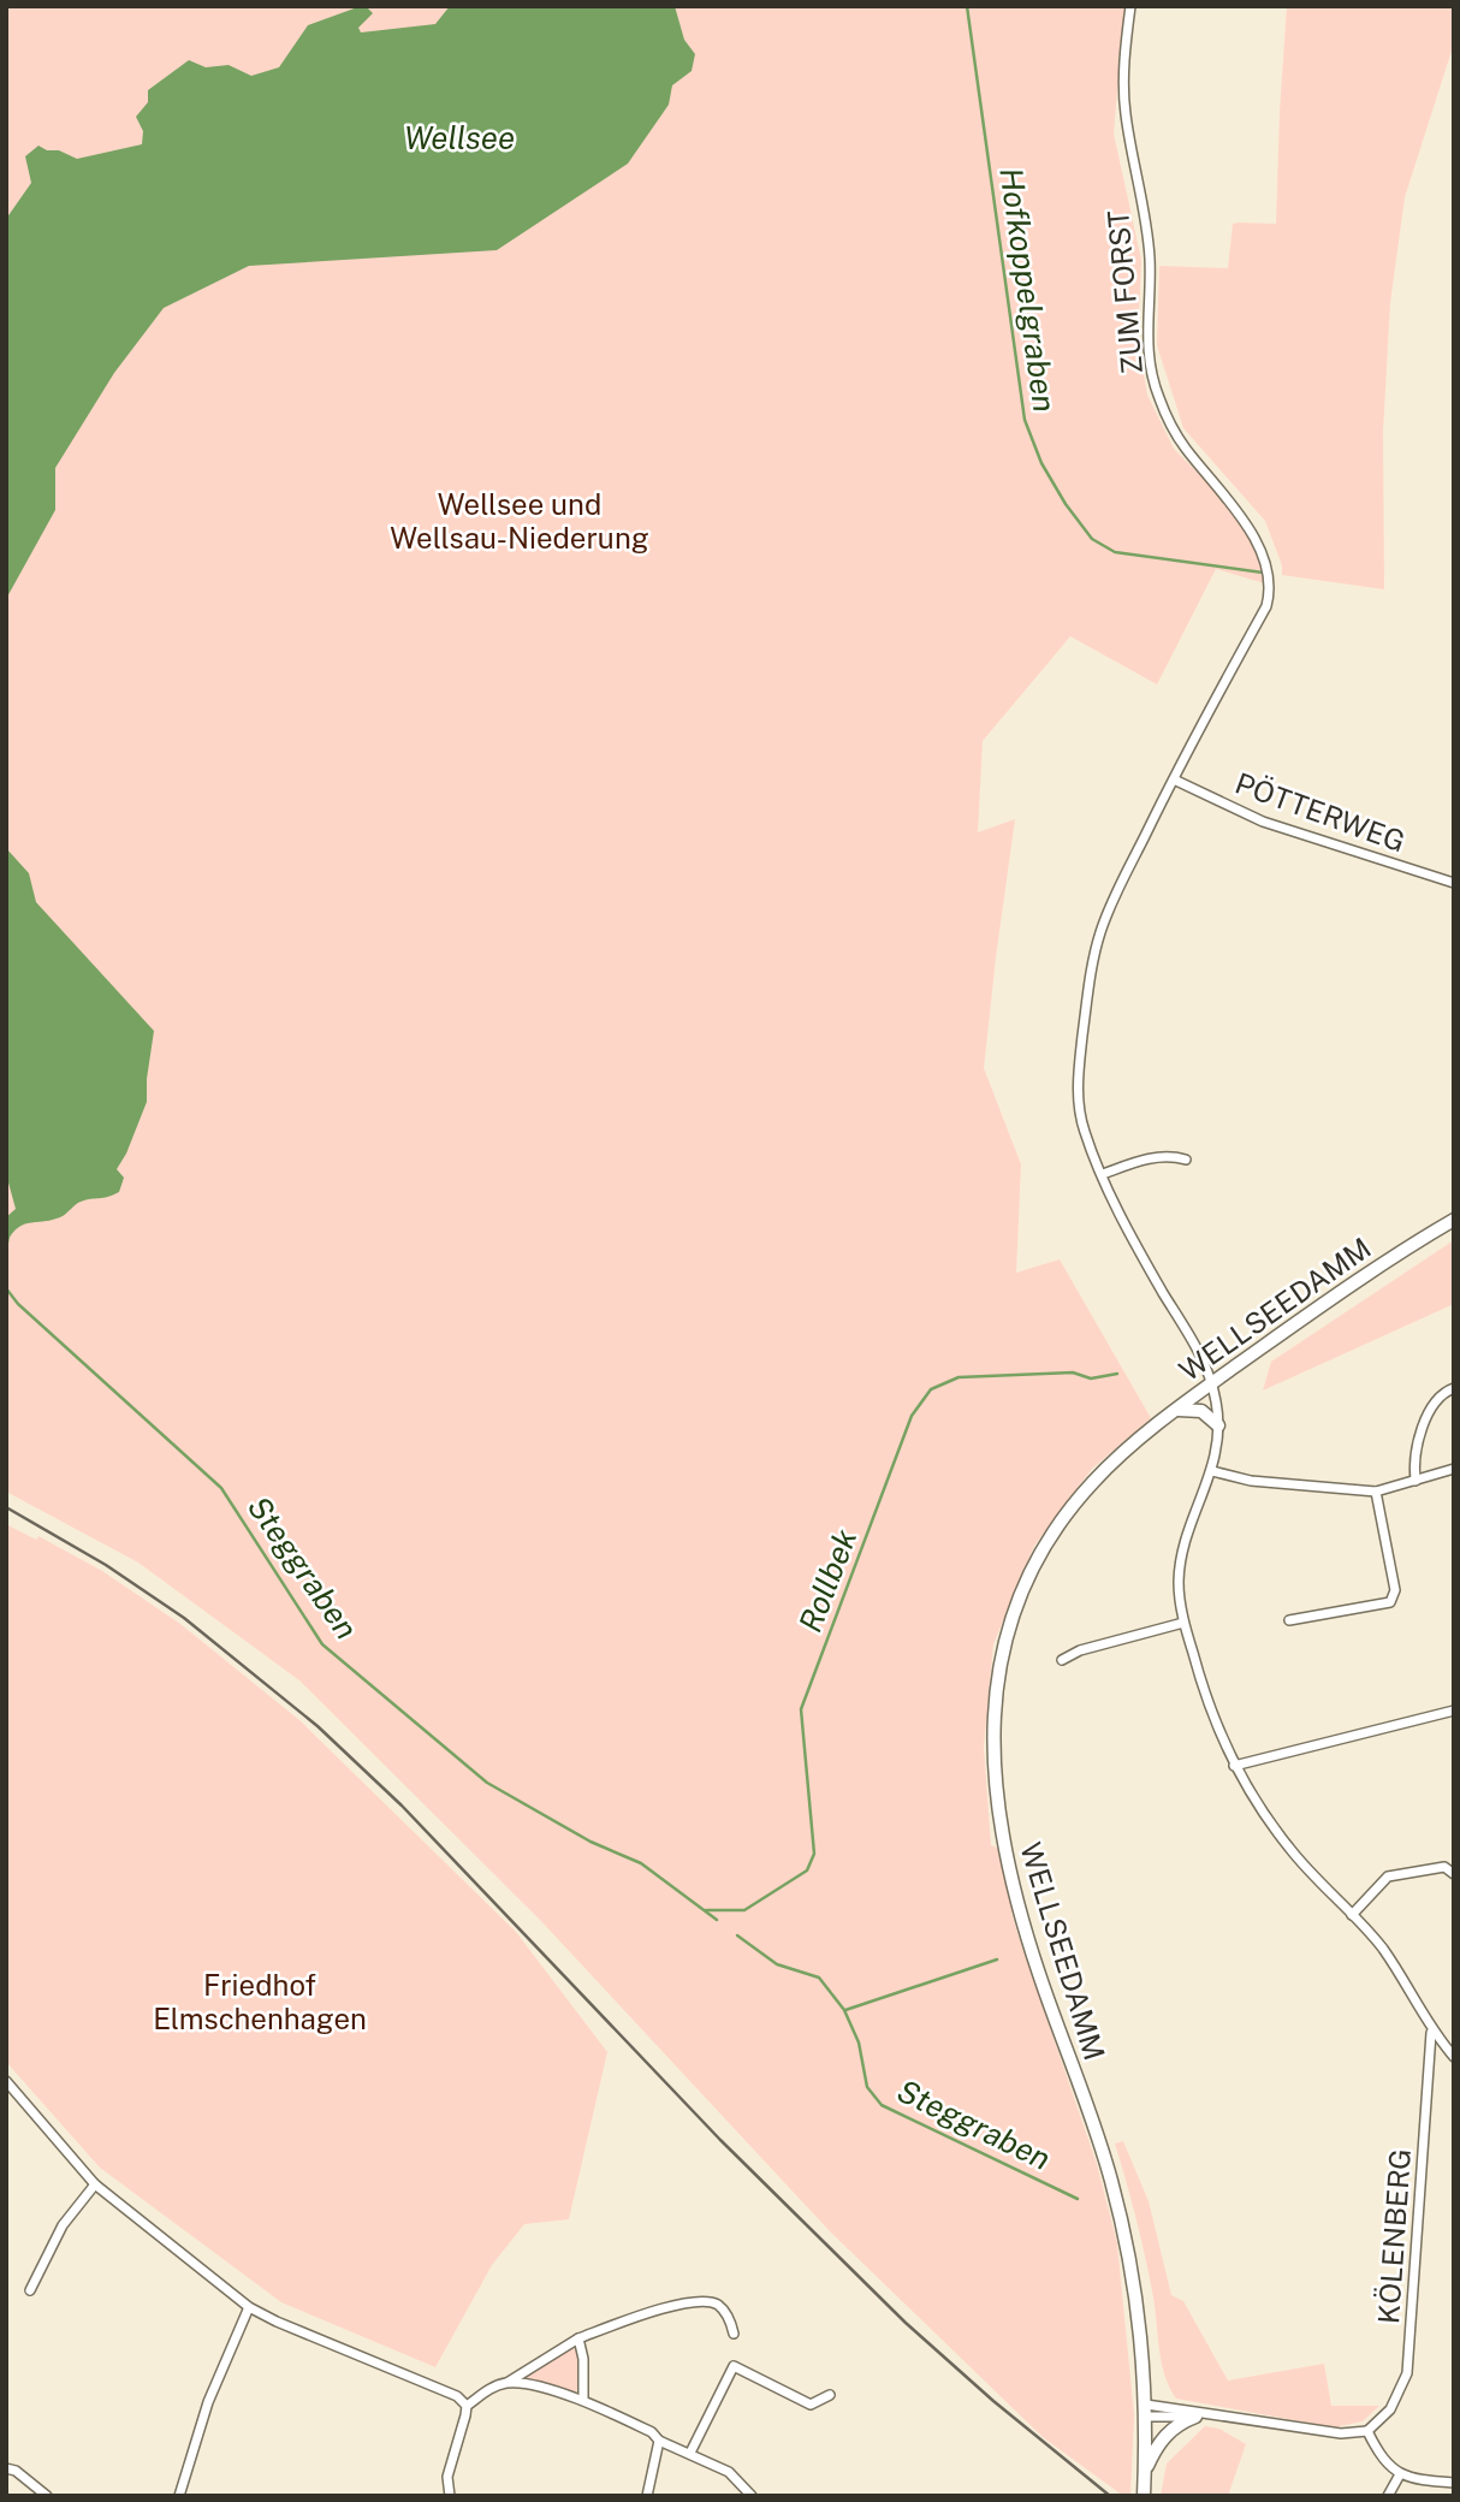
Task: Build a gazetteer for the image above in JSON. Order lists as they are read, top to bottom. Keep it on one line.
{"streets":{"main road":["WELLSEEDAMM"],"street":["ZUM FORST","PÖTTERWEG","KÖLENBERG"]},"crossings":[["ZUM FORST","PÖTTERWEG"]],"water":["Wellsee","Hofkoppelgraben","Steggraben","Rollbek"],"parks":["Wellsee und Wellsau-Niederung","Friedhof Elmschenhagen"]}
